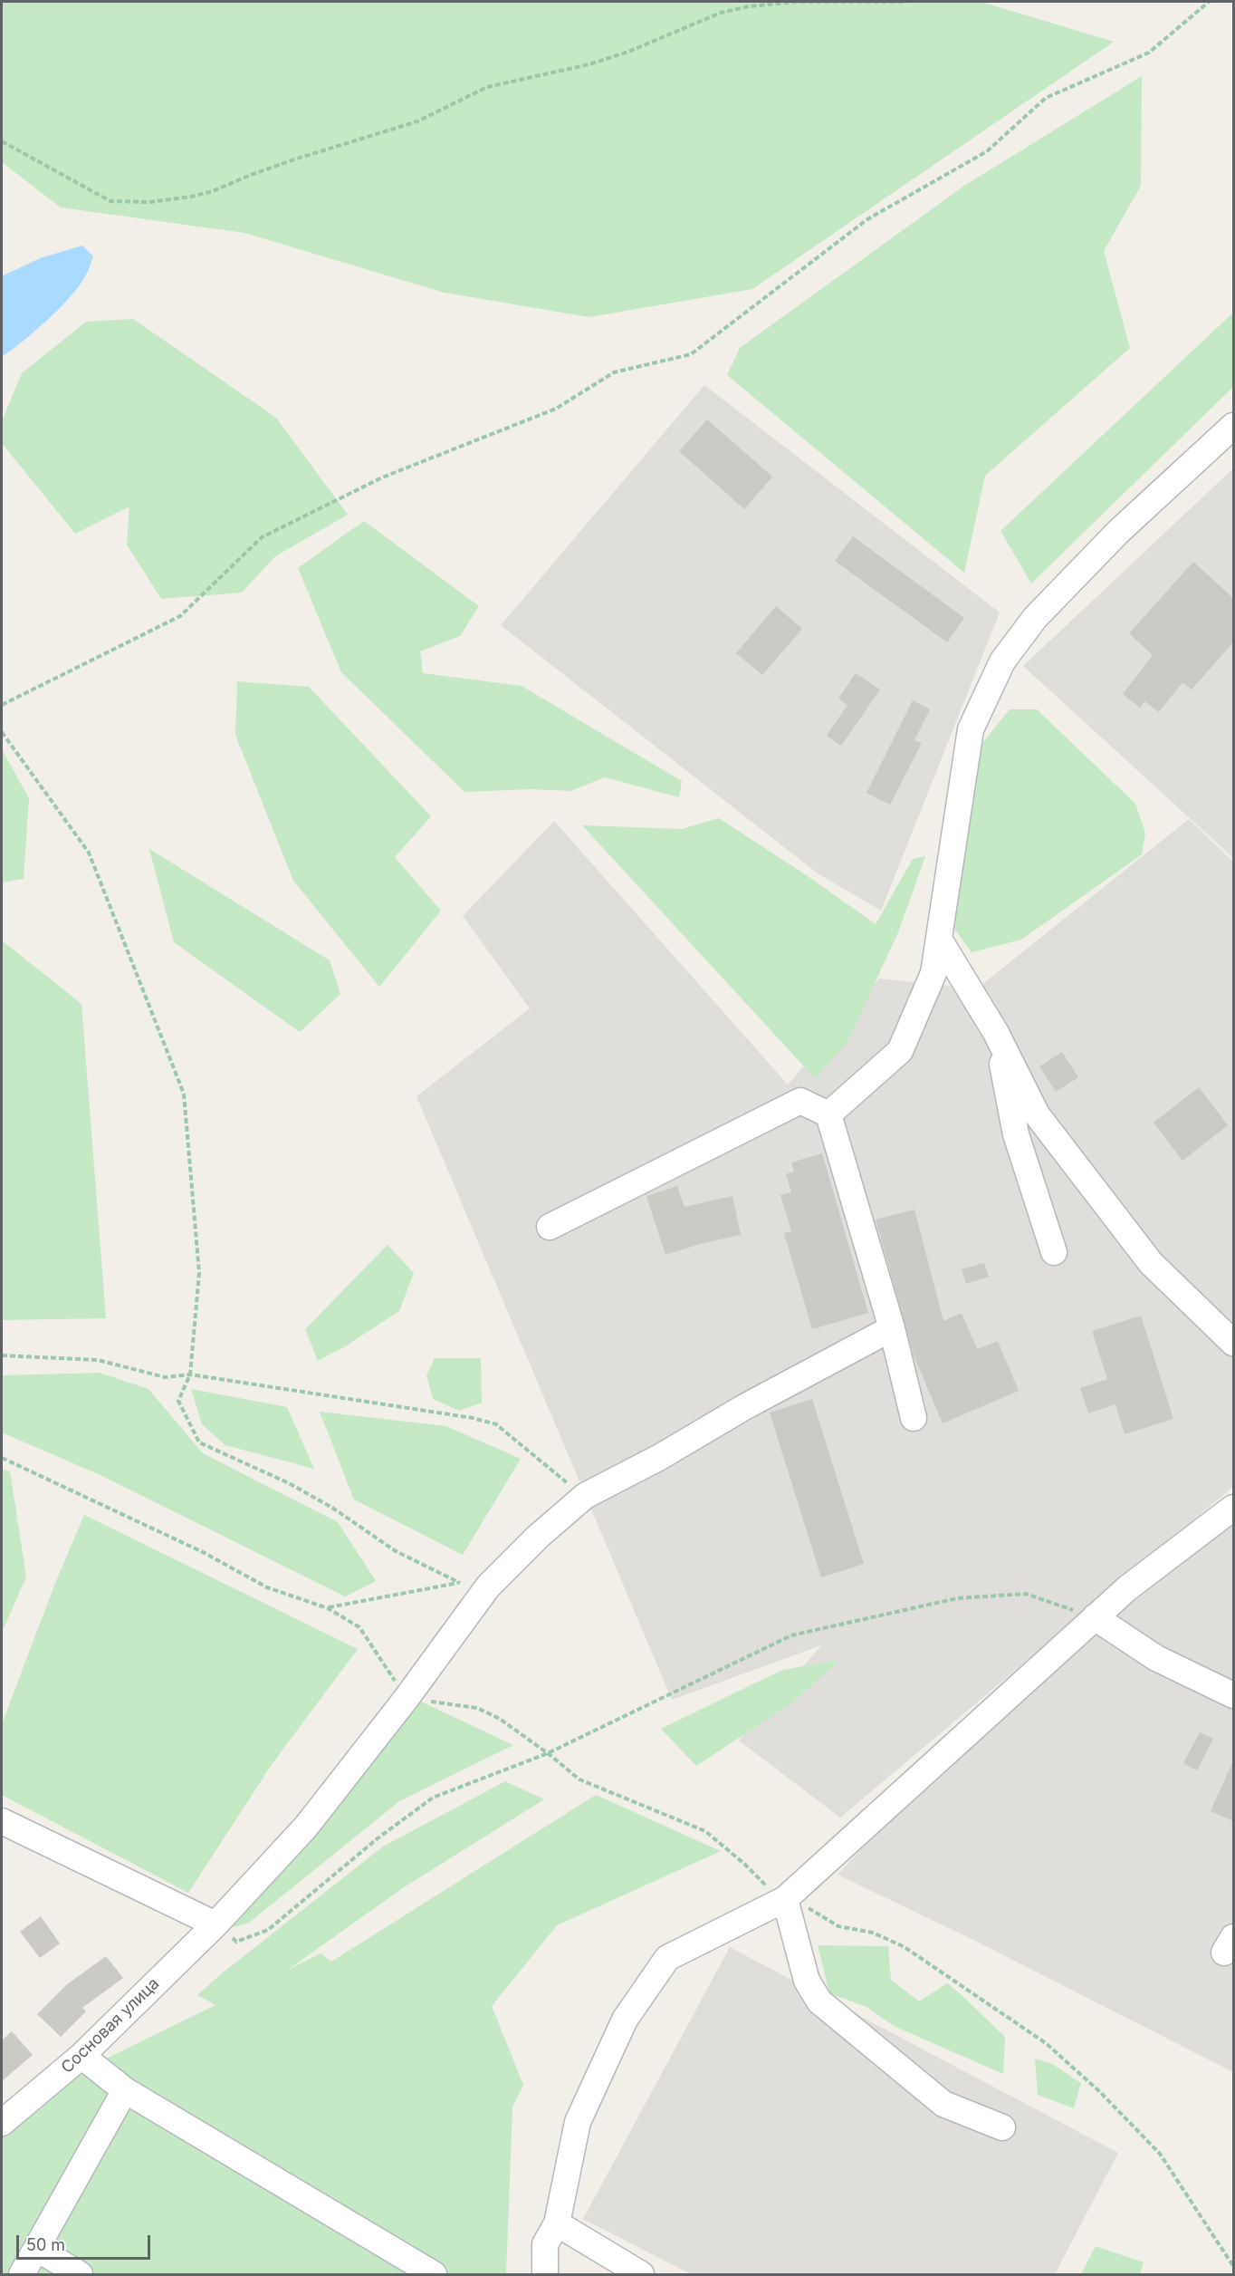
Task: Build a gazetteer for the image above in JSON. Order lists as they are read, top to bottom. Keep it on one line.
{"streets":{"street":["Сосновая улица"]},"scale_bar":"50 m"}
